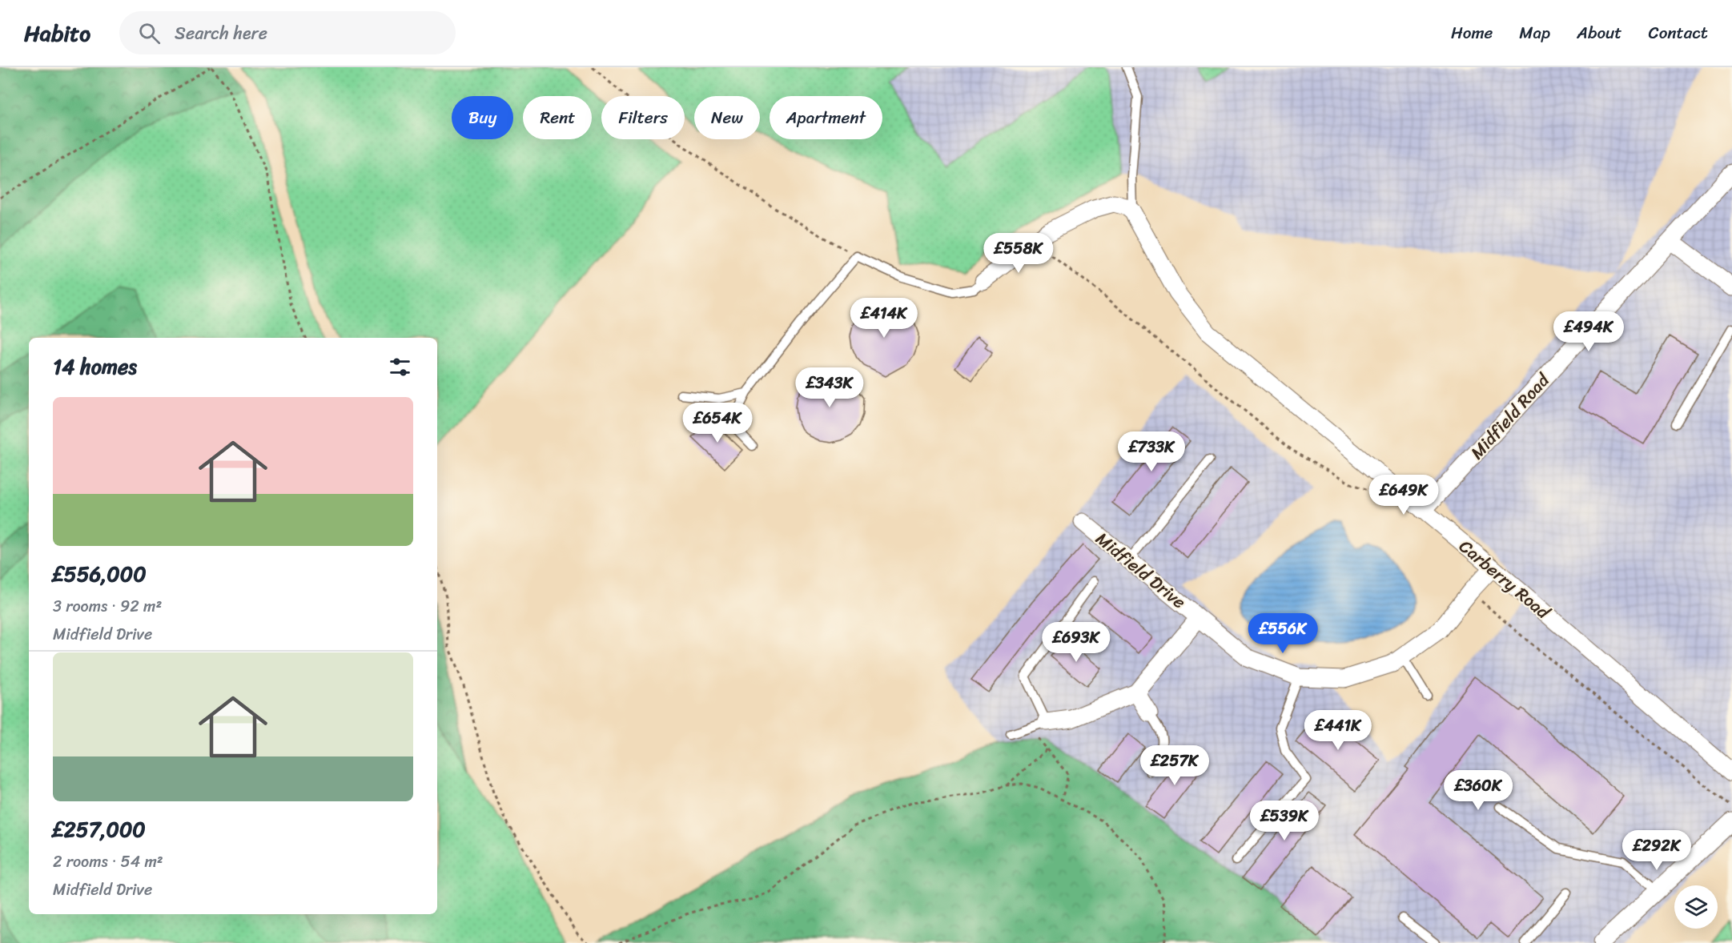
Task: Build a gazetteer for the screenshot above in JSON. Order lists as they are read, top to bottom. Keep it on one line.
{"streets":{"street":["Midfield Road","Midfield Drive","Carberry Road"]},"crossings":[["Midfield Road","Carberry Road"],["Midfield Drive","Carberry Road"]],"page":{"header":"Habito","search":"Search here","nav":["Home","Map","About","Contact"],"chip":["Buy","Rent","Filters","New","Apartment"],"price":["£558K","£414K","£494K","£343K","£654K","£733K","£649K","£556K","£693K","£441K","£257K","£360K","£539K","£292K"],"heading":"14 homes","list":[{"name":"£556,000","note":"3 rooms · 92 m² · Midfield Drive"},{"name":"£257,000","note":"2 rooms · 54 m² · Midfield Drive"}]}}
